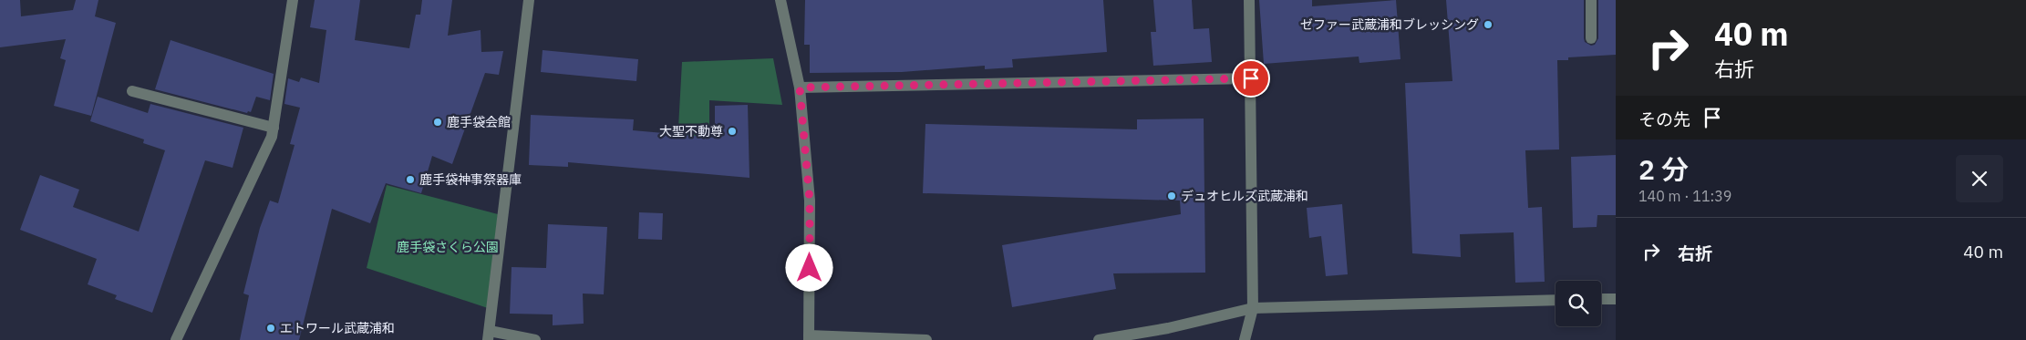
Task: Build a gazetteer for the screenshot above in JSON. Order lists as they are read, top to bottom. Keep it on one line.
{"parks":["鹿手袋さくら公園"],"places":["ゼファー武蔵浦和ブレッシング","鹿手袋会館","大聖不動尊","鹿手袋神事祭器庫","デュオヒルズ武蔵浦和","エトワール武蔵浦和"],"page":{"turn":["40 m","右折"],"then":"その先","heading":["2 分","140 m · 11:39"],"list":[{"name":"右折","value":"40 m"}]}}
